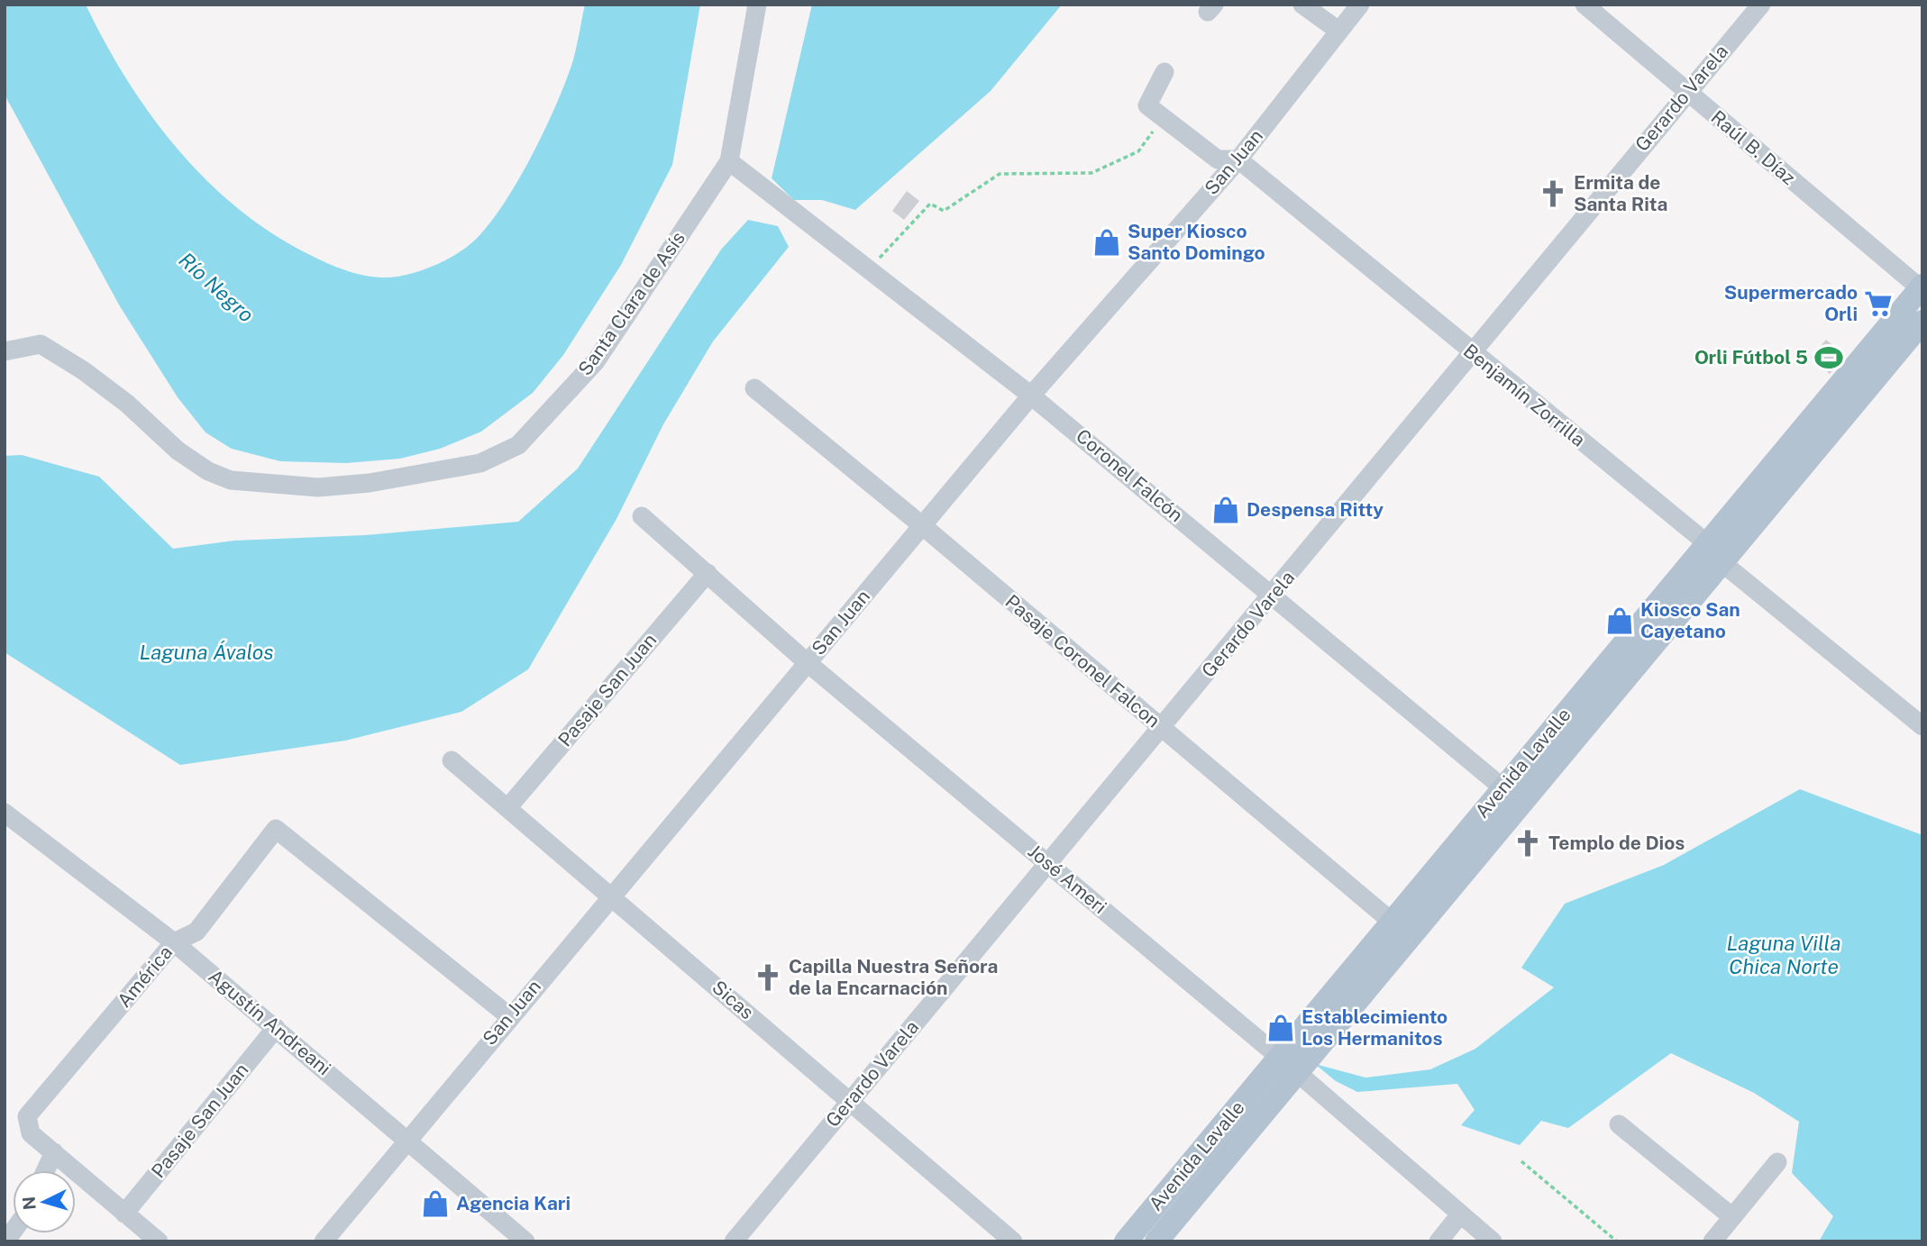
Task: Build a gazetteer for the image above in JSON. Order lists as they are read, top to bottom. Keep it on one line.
{"streets":{"main road":["Avenida Lavalle"],"street":["Gerardo Varela","Raúl B. Díaz","San Juan","Santa Clara de Asís","Benjamín Zorrilla","Coronel Falcón","Pasaje Coronel Falcon","Pasaje San Juan","José Ameri","América","Sicas","Agustín Andreani"]},"crossings":[["Gerardo Varela","Raúl B. Díaz"],["Gerardo Varela","Benjamín Zorrilla"],["Gerardo Varela","Coronel Falcón"],["Gerardo Varela","Pasaje Coronel Falcon"],["Gerardo Varela","José Ameri"],["Gerardo Varela","Sicas"],["Raúl B. Díaz","Avenida Lavalle"],["San Juan","Benjamín Zorrilla"],["San Juan","Coronel Falcón"],["San Juan","Pasaje Coronel Falcon"],["San Juan","José Ameri"],["San Juan","América"],["San Juan","Sicas"],["San Juan","Agustín Andreani"],["Santa Clara de Asís","Coronel Falcón"],["Benjamín Zorrilla","Avenida Lavalle"],["Coronel Falcón","Avenida Lavalle"],["Pasaje Coronel Falcon","Avenida Lavalle"],["Pasaje San Juan","José Ameri"],["Pasaje San Juan","Sicas"],["Pasaje San Juan","Agustín Andreani"],["Avenida Lavalle","José Ameri"],["América","Agustín Andreani"]],"water":["Río Negro","Laguna Ávalos","Laguna Villa Chica Norte"],"places":{"church":["Ermita de Santa Rita","Templo de Dios","Capilla Nuestra Señora de la Encarnación"],"shop":["Super Kiosco Santo Domingo","Despensa Ritty","Kiosco San Cayetano","Establecimiento Los Hermanitos","Agencia Kari"],"supermarket":["Supermercado Orli"],"sports":["Orli Fútbol 5"]},"north":"left"}
